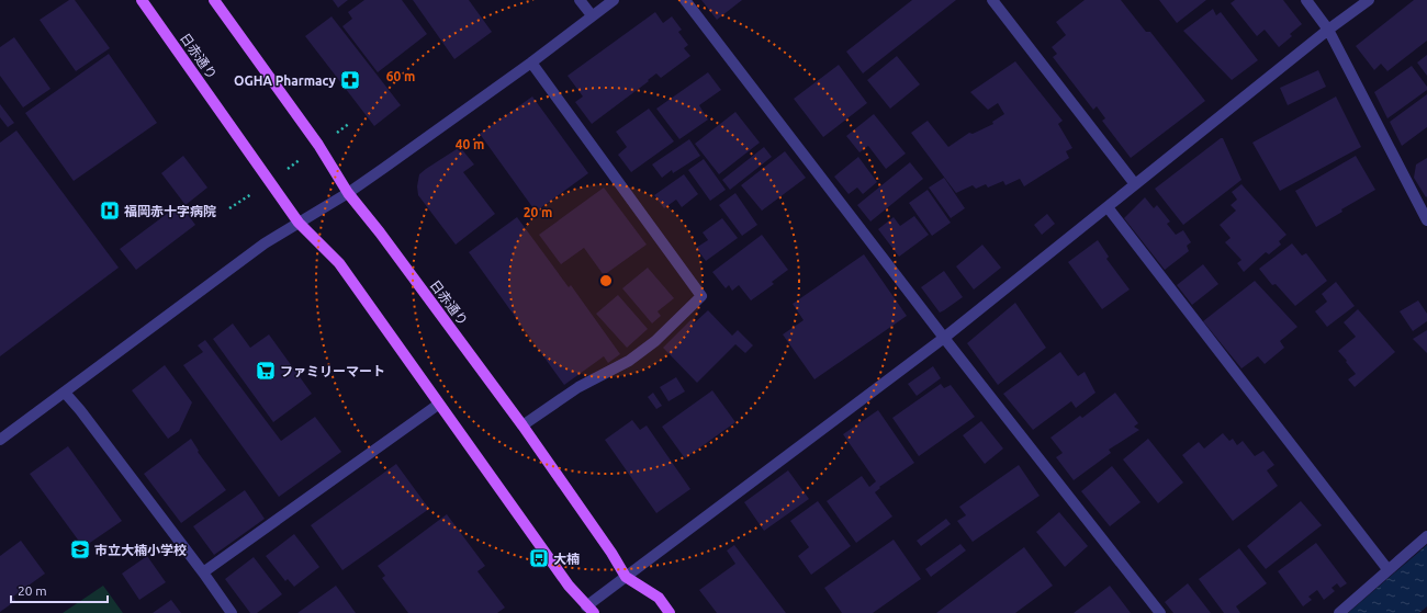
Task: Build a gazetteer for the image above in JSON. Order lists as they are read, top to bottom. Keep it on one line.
{"streets":{"main road":["日赤通り"]},"places":{"pharmacy":["OGHA Pharmacy"],"hospital":["福岡赤十字病院"],"supermarket":["ファミリーマート"],"school or university":["市立大楠小学校"],"bus stop":["大楠"]},"scale_bar":"20 m","rings":["60 m","40 m","20 m"]}
